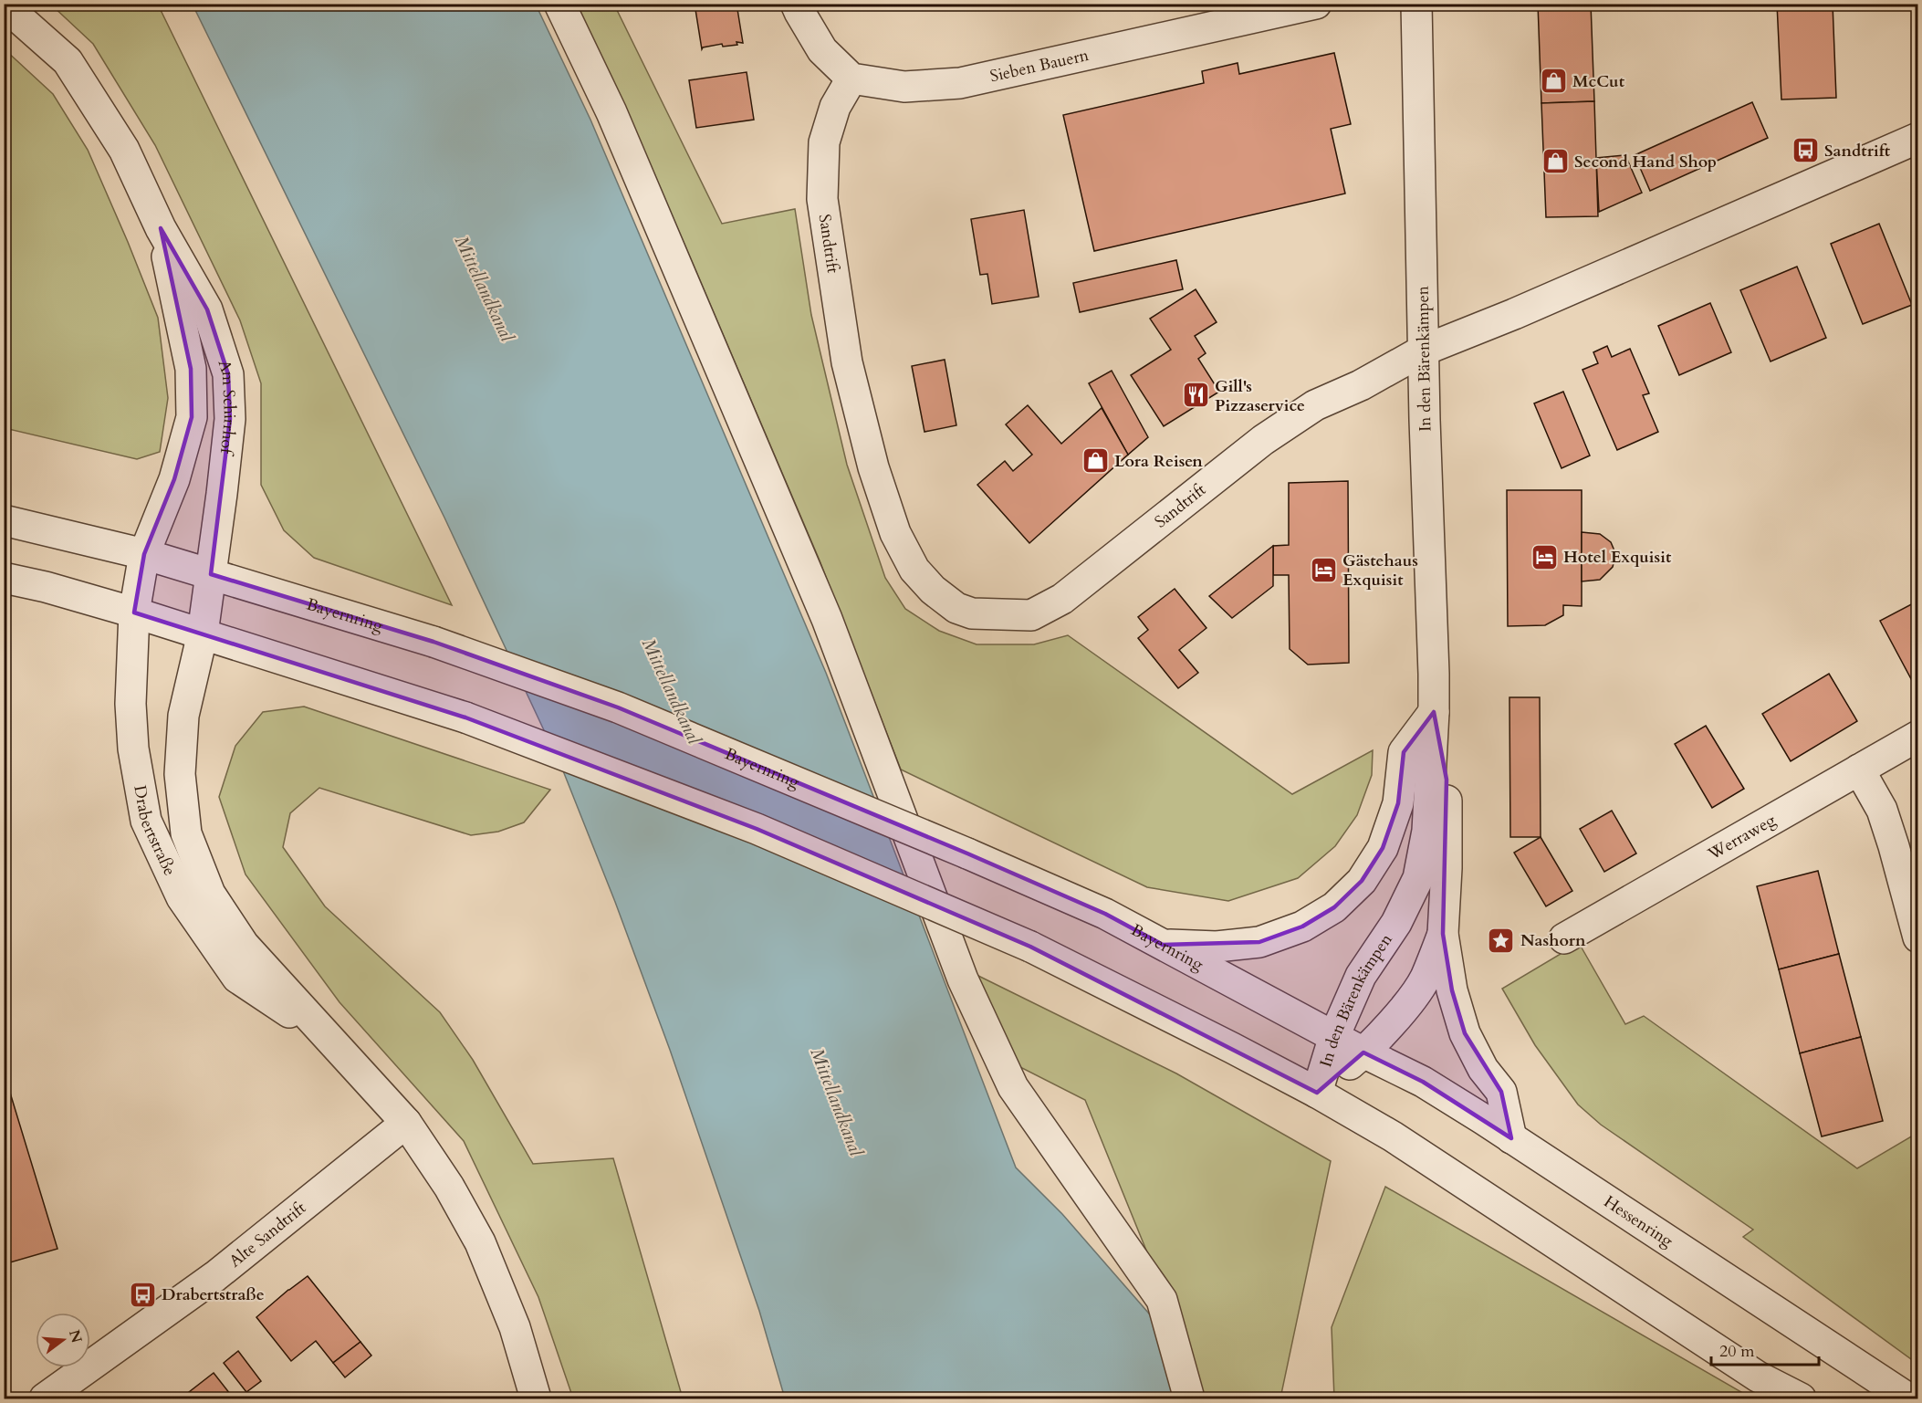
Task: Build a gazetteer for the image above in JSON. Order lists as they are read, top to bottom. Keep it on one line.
{"streets":{"street":["Sieben Bauern","Sandtrift","In den Bärenkämpen","Am Schirrhof","Bayernring","Drabertstraße","Werraweg","Hessenring","Alte Sandtrift"]},"crossings":[["Sieben Bauern","Sandtrift"],["Sandtrift","In den Bärenkämpen"],["In den Bärenkämpen","Bayernring"],["In den Bärenkämpen","Hessenring"],["Am Schirrhof","Bayernring"],["Am Schirrhof","Drabertstraße"],["Bayernring","Drabertstraße"],["Bayernring","Hessenring"],["Drabertstraße","Alte Sandtrift"]],"water":["Mittellandkanal"],"places":{"shop":["McCut","Second Hand Shop","Lora Reisen"],"bus stop":["Sandtrift","Drabertstraße"],"restaurant":["Gill's Pizzaservice"],"hotel":["Hotel Exquisit","Gästehaus Exquisit"],"place":["Nashorn"]},"scale_bar":"20 m","north":"right"}
